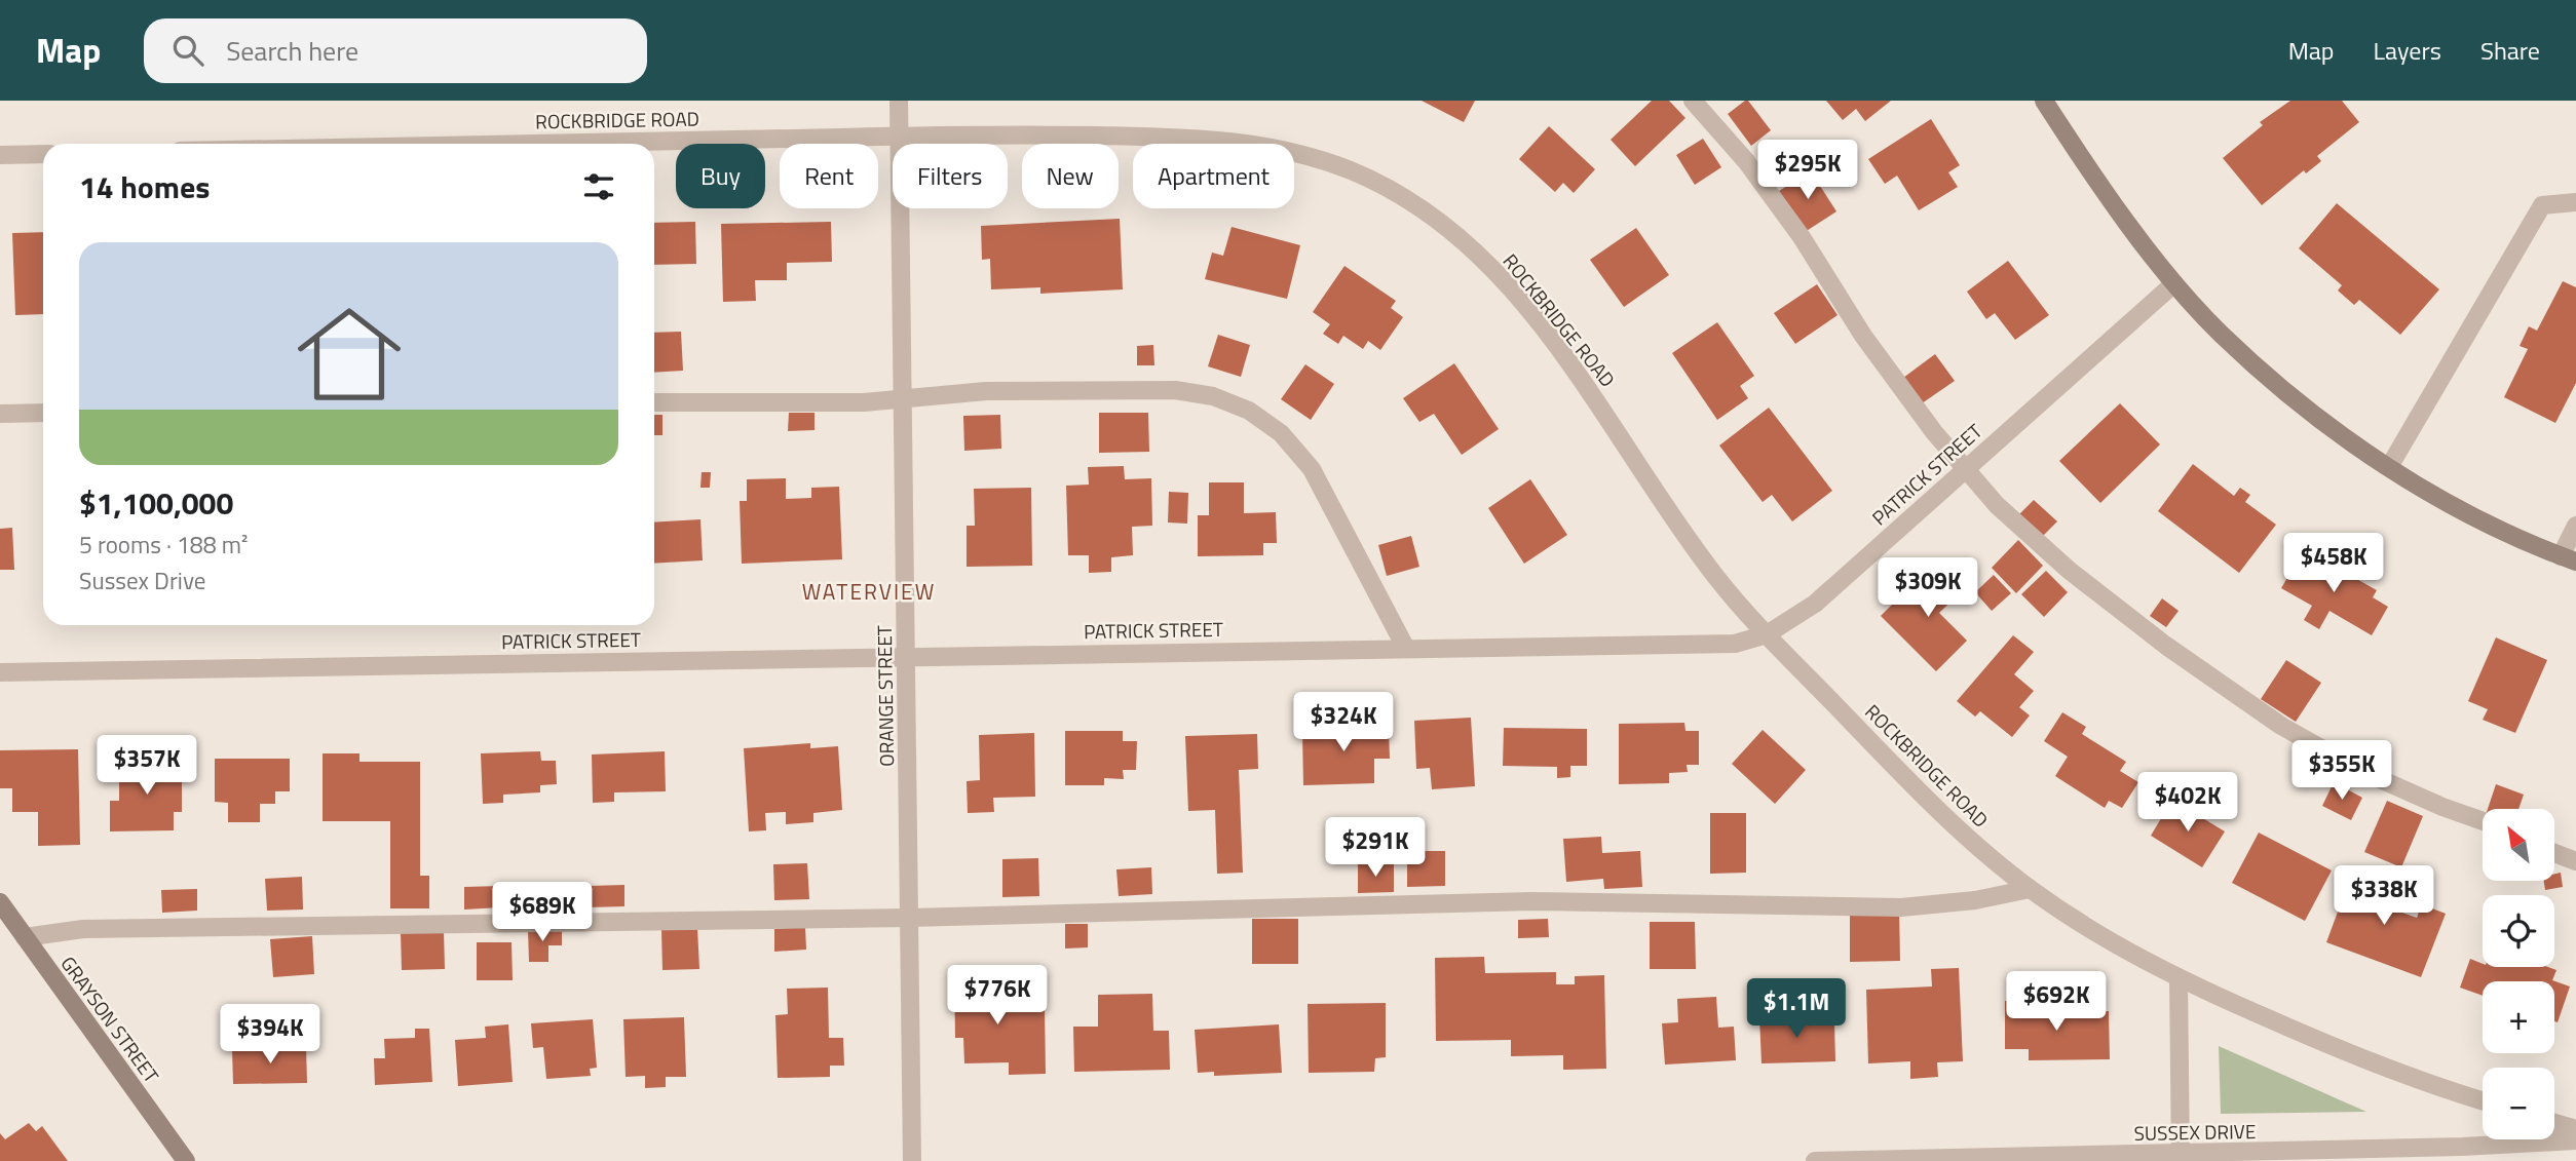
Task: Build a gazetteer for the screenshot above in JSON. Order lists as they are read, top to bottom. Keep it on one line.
{"streets":{"street":["ROCKBRIDGE ROAD","PATRICK STREET","ORANGE STREET","GRAYSON STREET","SUSSEX DRIVE"]},"crossings":[["ROCKBRIDGE ROAD","PATRICK STREET"],["ROCKBRIDGE ROAD","ORANGE STREET"],["PATRICK STREET","ORANGE STREET"]],"districts":["WATERVIEW"],"north":"top left","page":{"header":"Map","search":"Search here","nav":["Map","Layers","Share"],"price":["$295K","$458K","$309K","$324K","$357K","$355K","$402K","$291K","$338K","$689K","$776K","$692K","$1.1M","$394K"],"chip":["Buy","Rent","Filters","New","Apartment"],"heading":"14 homes","list":[{"name":"$1,100,000","note":"5 rooms · 188 m² · Sussex Drive"}],"map_buttons":["+","−"]}}
